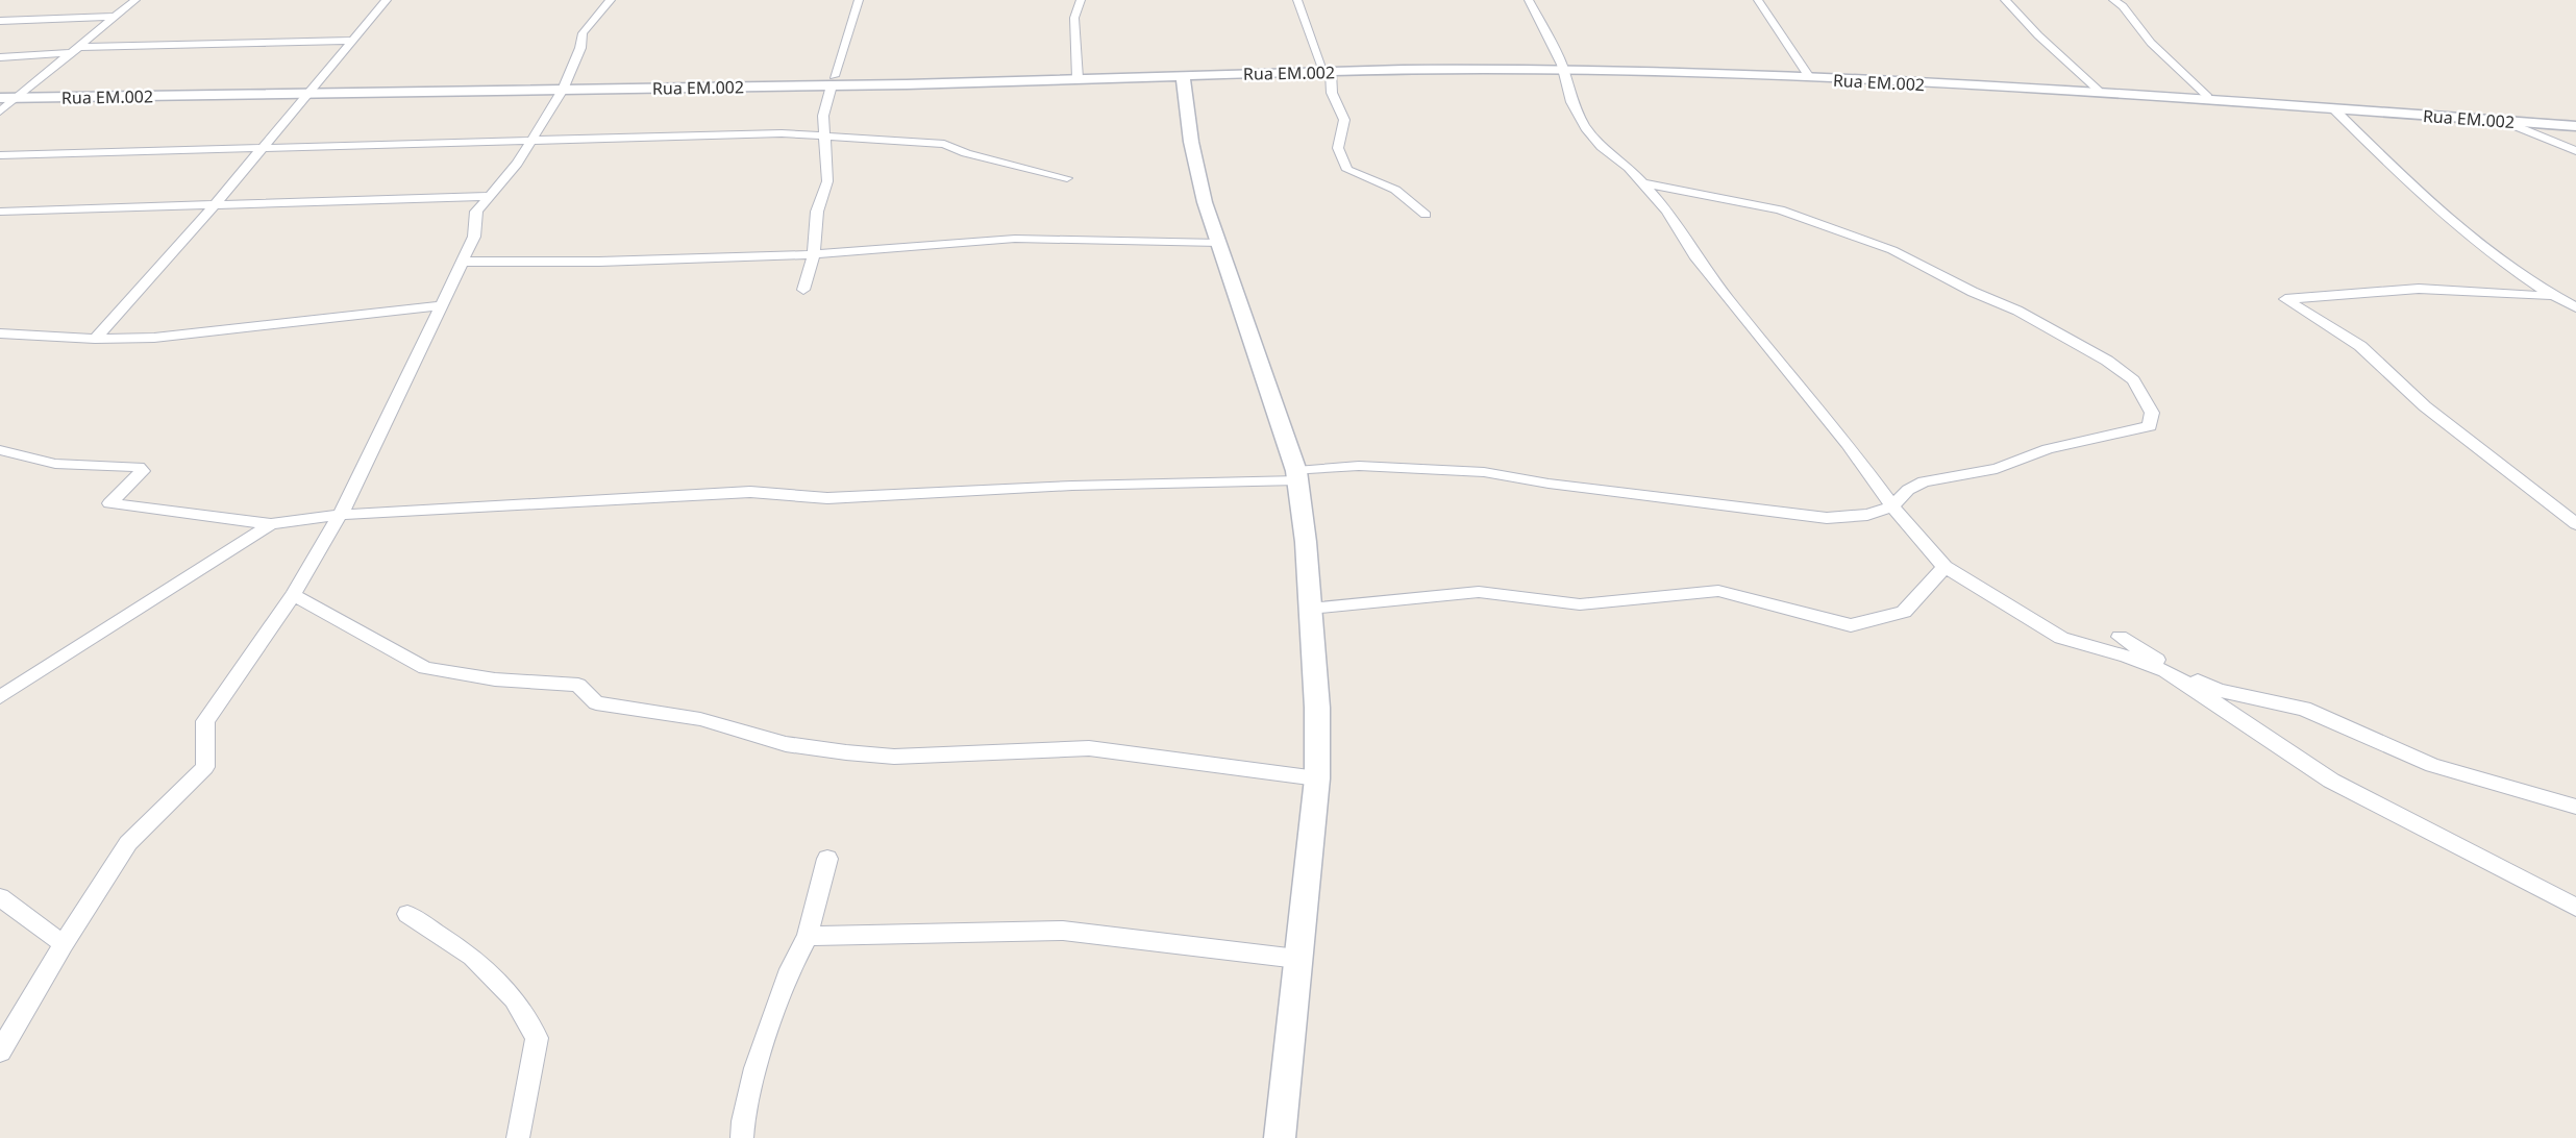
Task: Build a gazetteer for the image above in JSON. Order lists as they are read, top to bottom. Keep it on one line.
{"streets":{"street":["Rua EM.002"]}}
